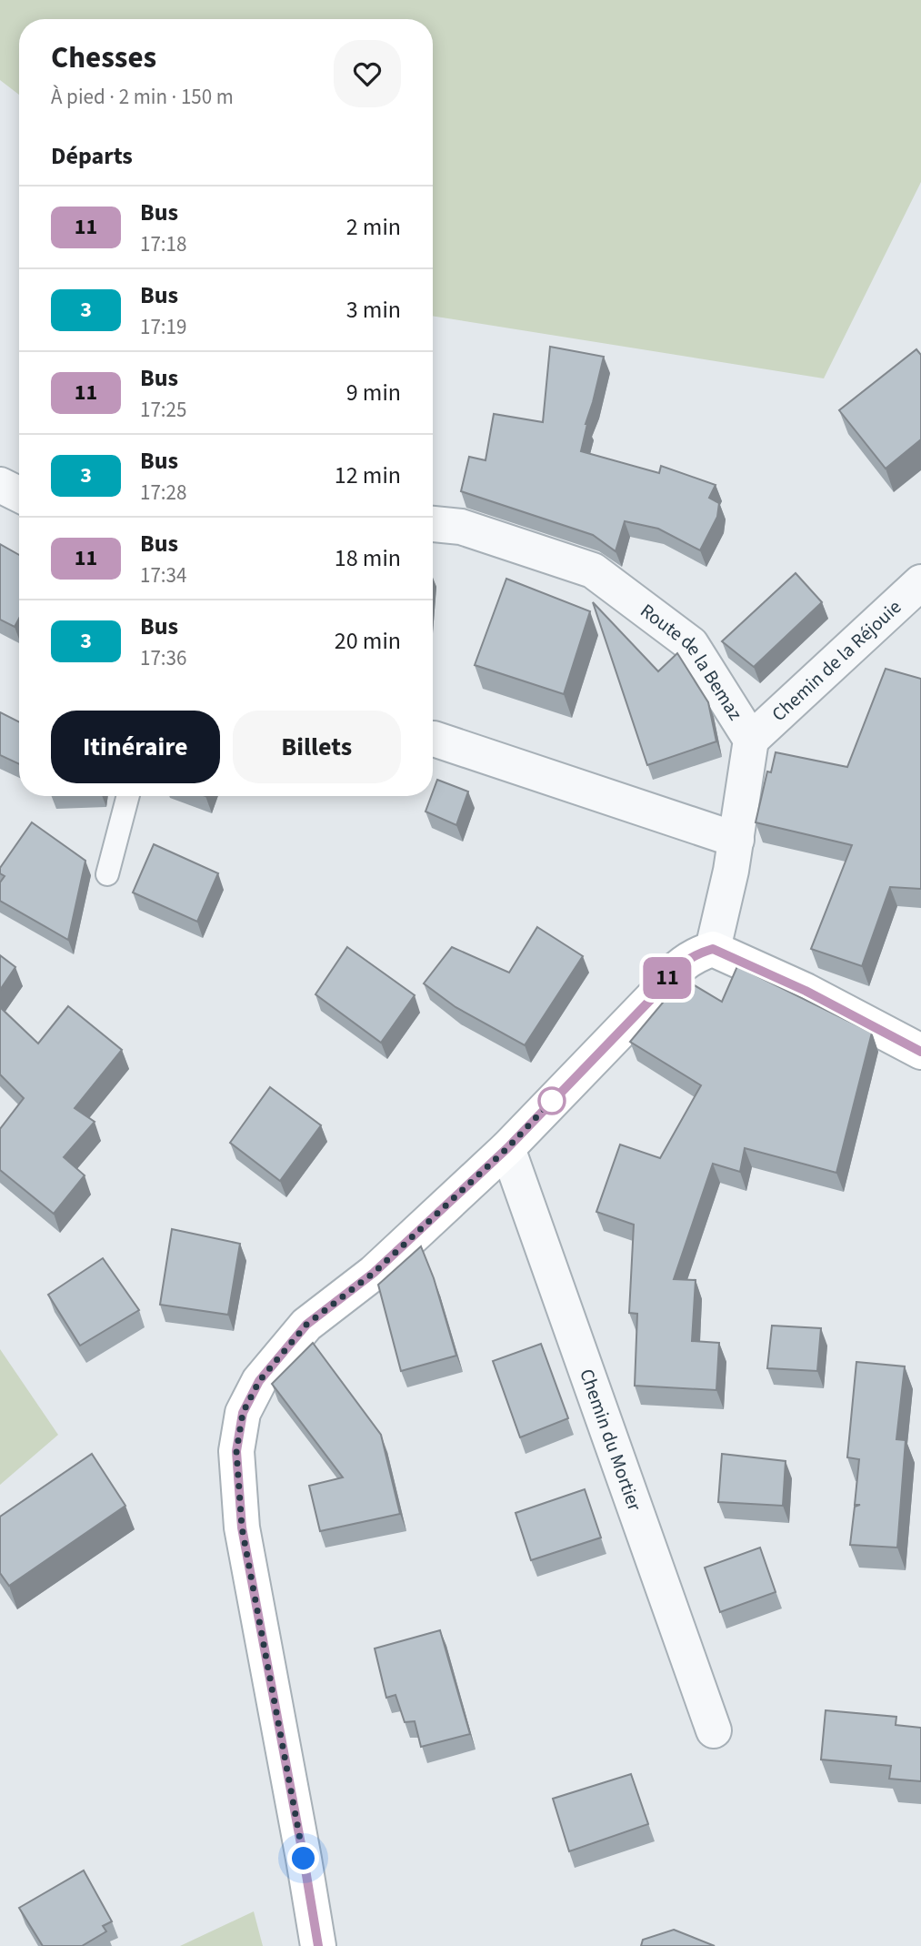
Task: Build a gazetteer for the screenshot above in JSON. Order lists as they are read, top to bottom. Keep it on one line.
{"streets":{"street":["Chemin de la Réjouie","Route de la Bemaz","Chemin du Mortier"]},"crossings":[["Chemin de la Réjouie","Route de la Bemaz"]],"lines":["bus line 11"],"page":{"on_map":"11","heading":[["Chesses","À pied · 2 min · 150 m"],"Départs"],"list":[{"mark":"11","name":"Bus","note":"17:18","value":"2 min"},{"mark":"3","name":"Bus","note":"17:19","value":"3 min"},{"mark":"11","name":"Bus","note":"17:25","value":"9 min"},{"mark":"3","name":"Bus","note":"17:28","value":"12 min"},{"mark":"11","name":"Bus","note":"17:34","value":"18 min"},{"mark":"3","name":"Bus","note":"17:36","value":"20 min"}],"buttons":["Itinéraire","Billets"]}}
